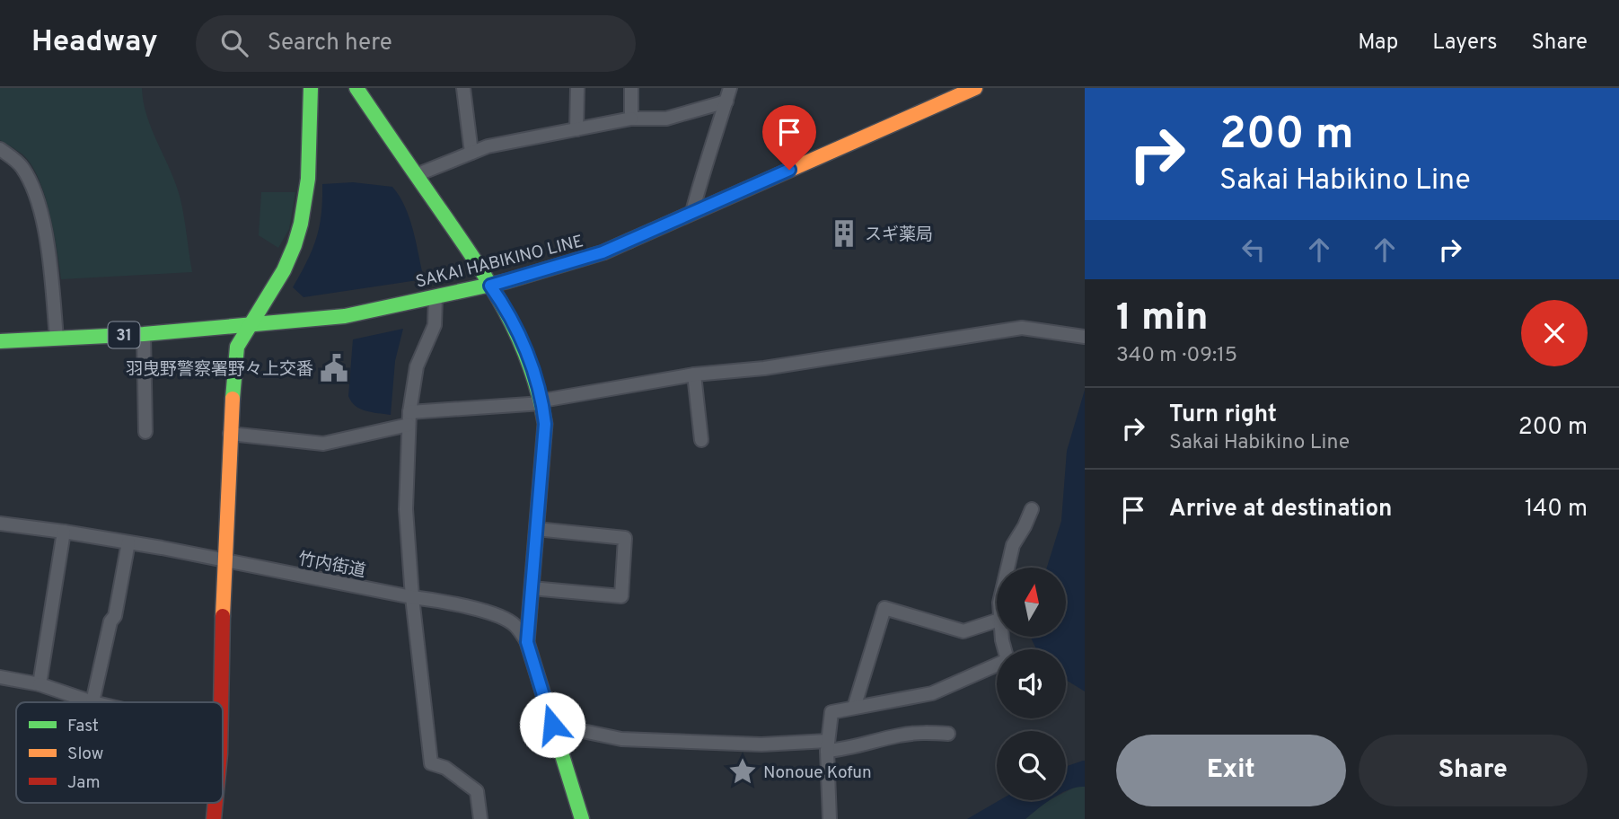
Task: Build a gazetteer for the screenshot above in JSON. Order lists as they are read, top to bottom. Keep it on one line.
{"streets":{"street":["SAKAI HABIKINO LINE","31","竹内街道"]},"places":{"building":["スギ薬局"],"public building":["羽曳野警察署野々上交番"],"place":["Nonoue Kofun"]},"legend":["Fast","Slow","Jam"],"north":"top","page":{"header":"Headway","search":"Search here","nav":["Map","Layers","Share"],"turn":["200 m","Sakai Habikino Line"],"heading":["1 min","340 m · 09:15"],"list":[{"name":"Turn right","note":"Sakai Habikino Line","value":"200 m"},{"name":"Arrive at destination","value":"140 m"}],"buttons":["Exit","Share"]}}
